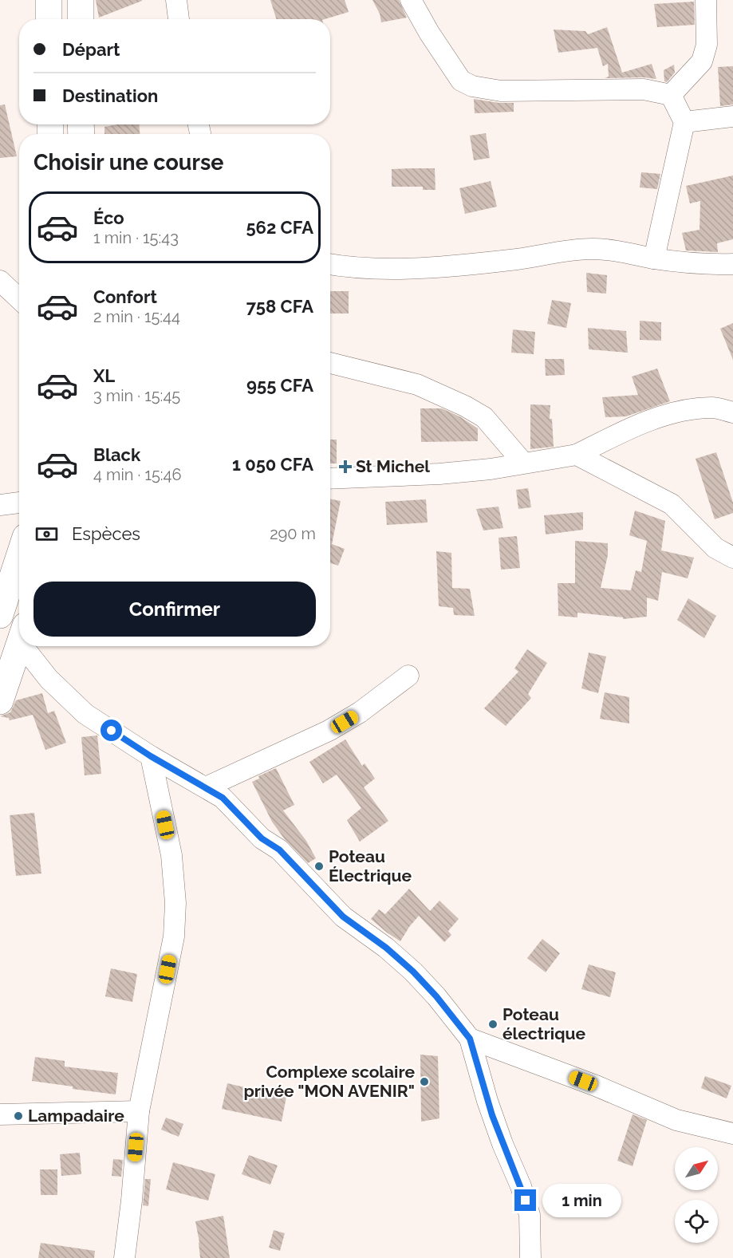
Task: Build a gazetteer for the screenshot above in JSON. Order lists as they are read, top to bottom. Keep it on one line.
{"places":{"health":["St Michel"],"other":["Poteau Électrique","Poteau électrique","Complexe scolaire privée \"MON AVENIR\"","Lampadaire"]},"north":"top right","page":{"banner":["Départ","Destination"],"heading":"Choisir une course","list":[{"name":"Éco","note":"1 min · 15:43","value":"562 CFA"},{"name":"Confort","note":"2 min · 15:44","value":"758 CFA"},{"name":"XL","note":"3 min · 15:45","value":"955 CFA"},{"name":"Black","note":"4 min · 15:46","value":"1 050 CFA"}],"pay":["Espèces","290 m"],"buttons":"Confirmer","bubble":"1 min"}}
